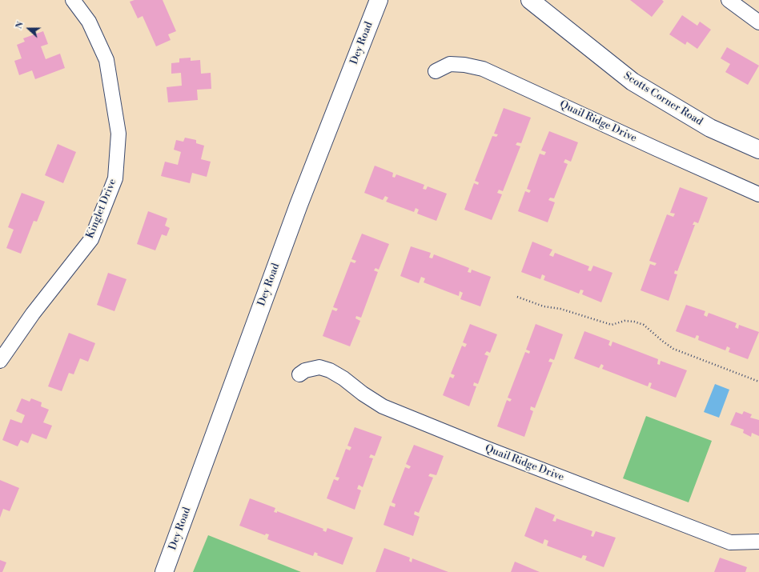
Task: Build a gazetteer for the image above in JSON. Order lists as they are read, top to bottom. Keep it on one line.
{"streets":{"main road":["Dey Road","Scotts Corner Road"],"street":["Quail Ridge Drive","Kinglet Drive"]},"north":"left"}
